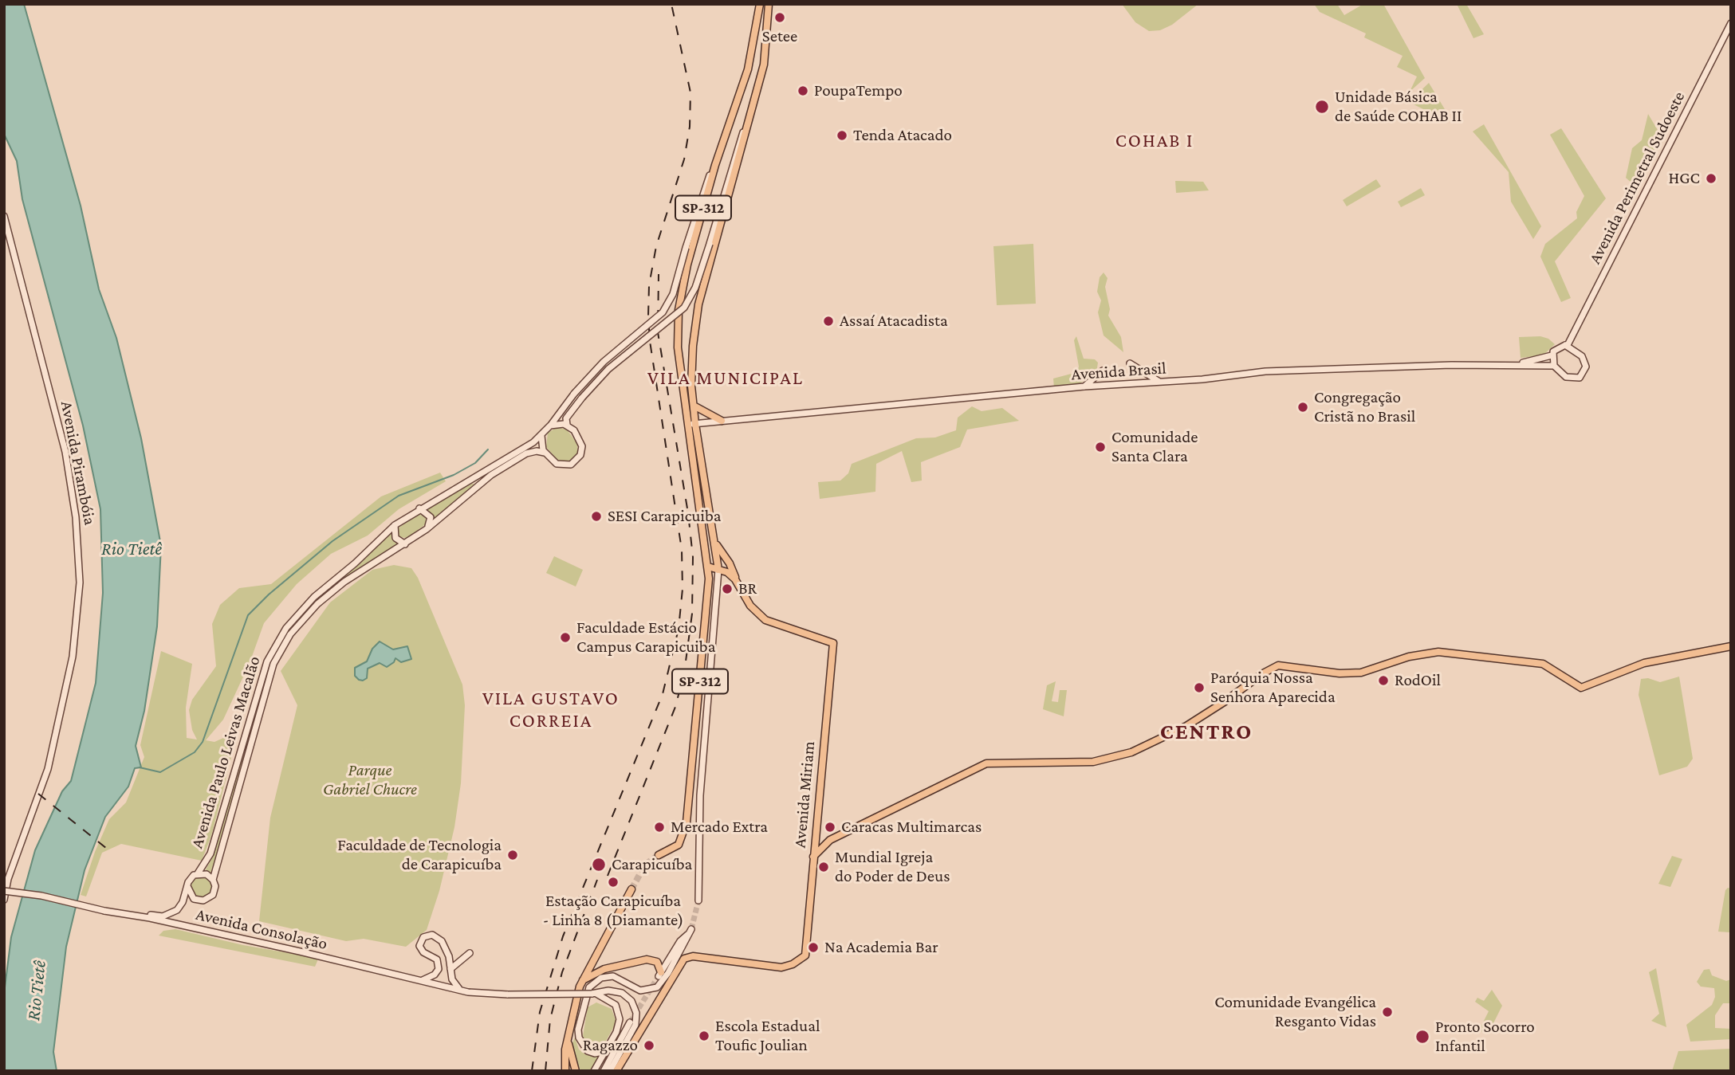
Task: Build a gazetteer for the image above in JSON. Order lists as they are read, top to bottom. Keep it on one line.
{"streets":{"main road":["Avenida Perimetral Sudoeste","SP-312","Avenida Brasil","Avenida Pirambóia","Avenida Paulo Leivas Macalão","Avenida Miriam","Avenida Consolação"]},"crossings":[["Avenida Perimetral Sudoeste","Avenida Brasil"],["SP-312","Avenida Brasil"],["SP-312","Avenida Paulo Leivas Macalão"],["Avenida Pirambóia","Avenida Consolação"]],"districts":["COHAB I","VILA MUNICIPAL","VILA GUSTAVO CORREIA","CENTRO"],"water":["Rio Tietê"],"parks":["Parque Gabriel Chucre"],"places":["Setee","PoupaTempo","Unidade Básica de Saúde COHAB II","Tenda Atacado","HGC","Assaí Atacadista","Congregação Cristã no Brasil","Comunidade Santa Clara","SESI Carapicuiba","BR","Faculdade Estácio Campus Carapicuiba","RodOil","Paróquia Nossa Senhora Aparecida","Mercado Extra","Caracas Multimarcas","Faculdade de Tecnologia de Carapicuíba","Carapicuíba","Mundial Igreja do Poder de Deus","Estação Carapicuíba - Linha 8 (Diamante)","Na Academia Bar","Comunidade Evangélica Resganto Vidas","Escola Estadual Toufic Joulian","Pronto Socorro Infantil","Ragazzo"]}
